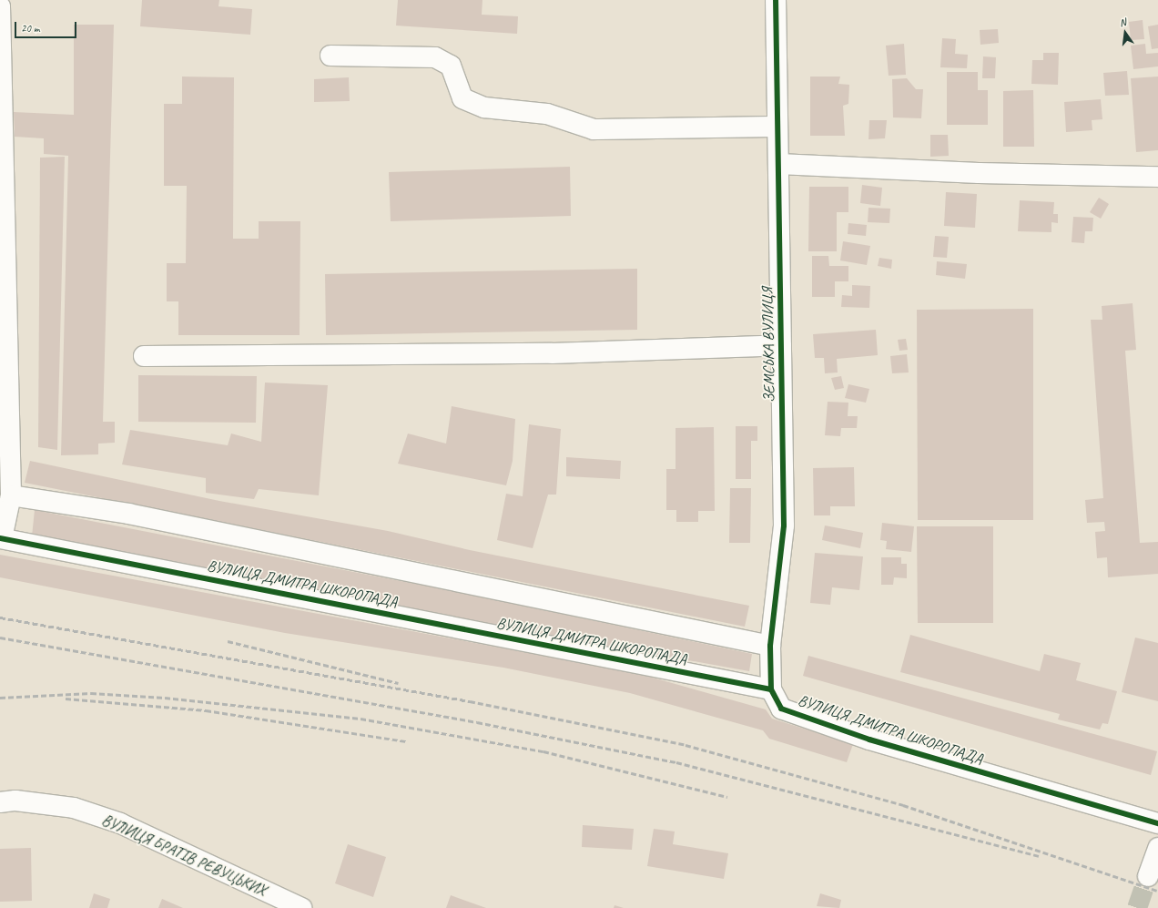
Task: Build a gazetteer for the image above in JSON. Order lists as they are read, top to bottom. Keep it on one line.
{"streets":{"street":["ЗЕМСЬКА ВУЛИЦЯ","ВУЛИЦЯ ДМИТРА ШКОРОПАДА","ВУЛИЦЯ БРАТІВ РЕВУЦЬКИХ"]},"crossings":[["ЗЕМСЬКА ВУЛИЦЯ","ВУЛИЦЯ ДМИТРА ШКОРОПАДА"]],"scale_bar":"20 m","north":"top"}
